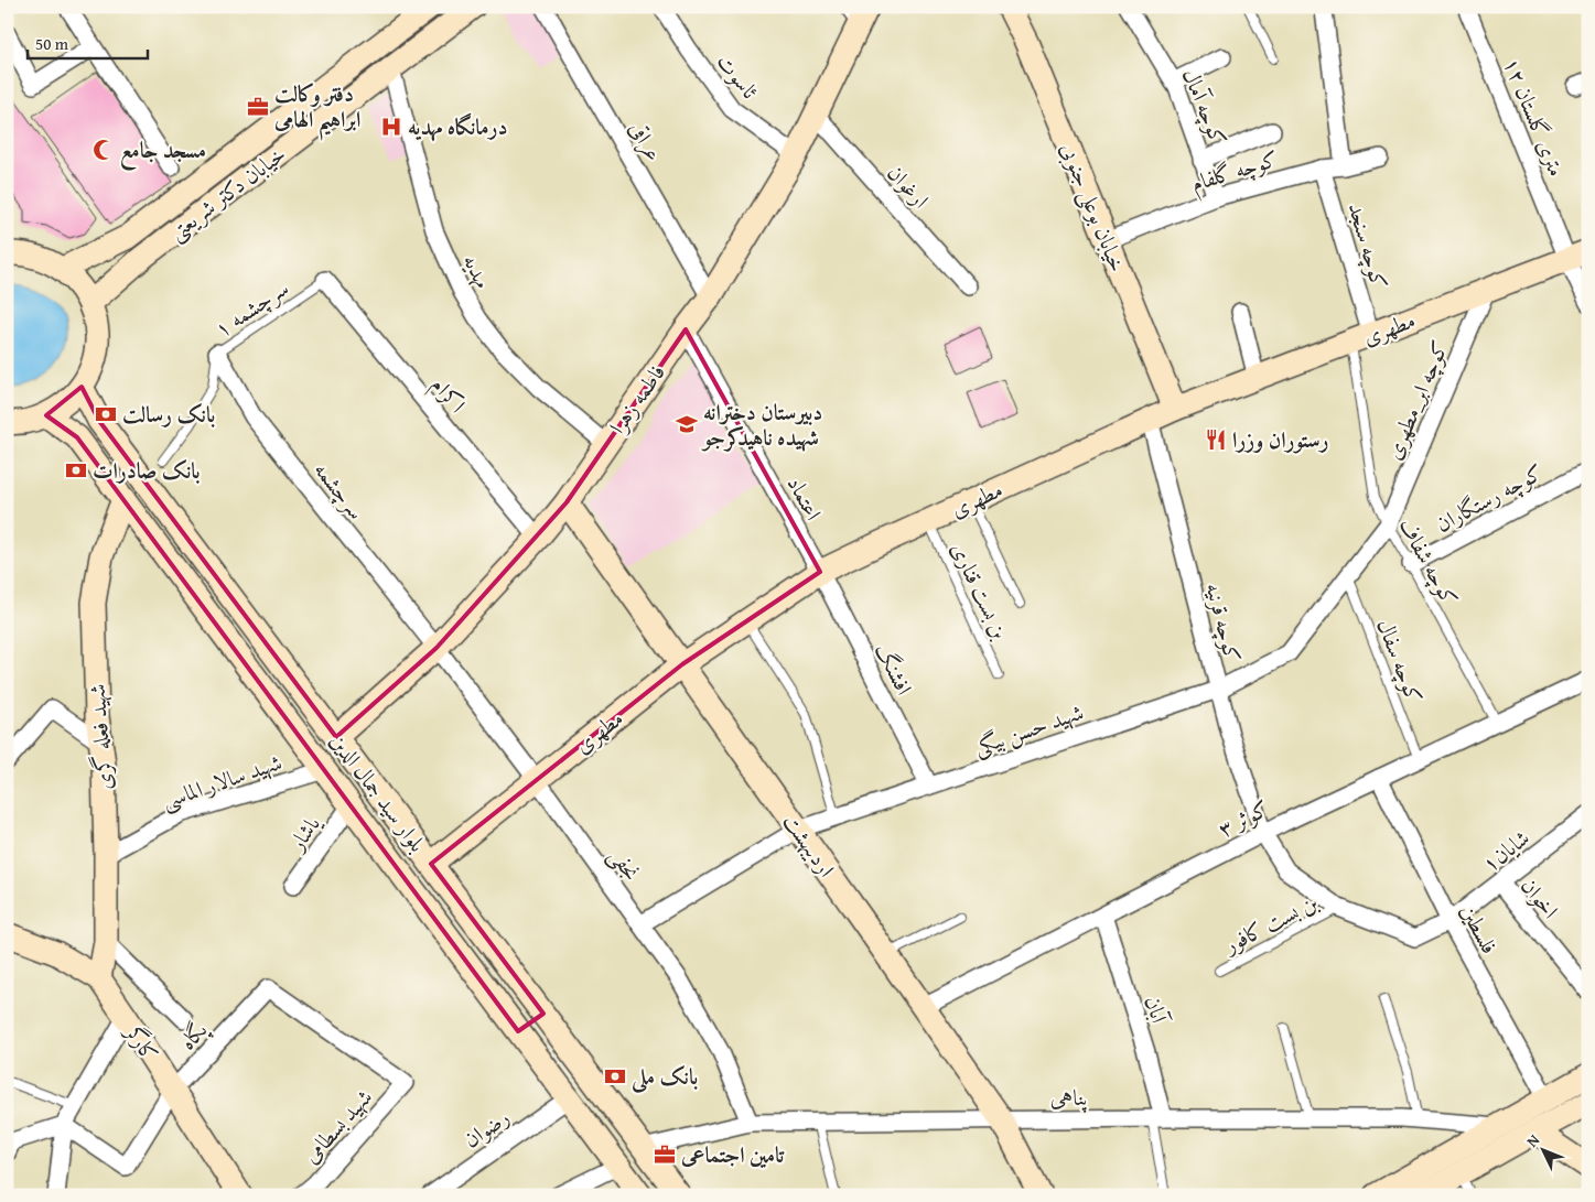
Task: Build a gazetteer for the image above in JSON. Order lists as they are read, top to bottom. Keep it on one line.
{"streets":{"street":["ئاسوت","کوچه آمال","۱۲ متری گلستان","عراقی","کوچه گلفام","ارغوان","خیابان دکتر شریعتی","خیابان بوعلی جنوبی","کوچه سنجد","مهدیه","مطهری","اکرام","فاطمه زهرا","کوچه ابر_مطهری","سرچشمه","اعتماد","کوچه رستگاران","کوچه قرنیه","افشنگ","شهید حسن بیگی","شهید فعله گری","شهید سالار الماسی","بلوار سید جمال الدین","کوثر ۳","یاشار","اردیبهشت","شایان۱","نجفی","اخوان","فلسطین","آبان","پگاه","کارگر","پناهی","شهید بسطامی","رضوان"],"lane":["سرچشمه ۱","کوچه شفاف","بن بست قناری","کوچه سفال","بن بست کافور"]},"crossings":[["ئاسوت","فاطمه زهرا"],["کوچه آمال","کوچه گلفام"],["۱۲ متری گلستان","مطهری"],["عراقی","فاطمه زهرا"],["کوچه گلفام","خیابان بوعلی جنوبی"],["کوچه گلفام","کوچه سنجد"],["ارغوان","فاطمه زهرا"],["خیابان دکتر شریعتی","مهدیه"],["خیابان بوعلی جنوبی","مطهری"],["کوچه سنجد","مطهری"],["کوچه سنجد","کوچه شفاف"],["مهدیه","فاطمه زهرا"],["سرچشمه ۱","اکرام"],["سرچشمه ۱","سرچشمه"],["مطهری","کوچه ابر_مطهری"],["مطهری","اعتماد"],["مطهری","کوچه شفاف"],["مطهری","بن بست قناری"],["مطهری","کوچه قرنیه"],["مطهری","افشنگ"],["مطهری","بلوار سید جمال الدین"],["مطهری","اردیبهشت"],["مطهری","نجفی"],["اکرام","فاطمه زهرا"],["فاطمه زهرا","سرچشمه"],["فاطمه زهرا","اعتماد"],["فاطمه زهرا","بلوار سید جمال الدین"],["فاطمه زهرا","اردیبهشت"],["فاطمه زهرا","نجفی"],["کوچه ابر_مطهری","کوچه شفاف"],["کوچه ابر_مطهری","شهید حسن بیگی"],["سرچشمه","نجفی"],["اعتماد","افشنگ"],["کوچه رستگاران","کوچه شفاف"],["کوچه شفاف","شهید حسن بیگی"],["کوچه شفاف","کوثر ۳"],["کوچه قرنیه","شهید حسن بیگی"],["کوچه قرنیه","کوثر ۳"],["کوچه قرنیه","شایان۱"],["کوچه قرنیه","بن بست کافور"],["کوچه سفال","شهید حسن بیگی"],["کوچه سفال","کوثر ۳"],["افشنگ","شهید حسن بیگی"],["شهید حسن بیگی","اردیبهشت"],["شهید حسن بیگی","نجفی"],["شهید فعله گری","شهید سالار الماسی"],["شهید فعله گری","بلوار سید جمال الدین"],["شهید فعله گری","کارگر"],["شهید سالار الماسی","بلوار سید جمال الدین"],["بلوار سید جمال الدین","یاشار"],["بلوار سید جمال الدین","پناهی"],["بلوار سید جمال الدین","رضوان"],["کوثر ۳","اردیبهشت"],["کوثر ۳","فلسطین"],["کوثر ۳","آبان"],["اردیبهشت","پناهی"],["شایان۱","اخوان"],["شایان۱","بن بست کافور"],["شایان۱","فلسطین"],["نجفی","پناهی"],["آبان","پناهی"],["پگاه","کارگر"],["پگاه","شهید بسطامی"]],"places":{"office":["دفتر وکالت ابراهیم الهامی","تامین اجتماعی"],"hospital":["درمانگاه مهدیه"],"mosque":["مسجد جامع"],"bank":["بانک رسالت","بانک صادرات","بانک ملی"],"school or university":["دبیرستان دخترانه شهیده ناهیدکرجو"],"restaurant":["رستوران وزرا"]},"scale_bar":"50 m","north":"top left"}
